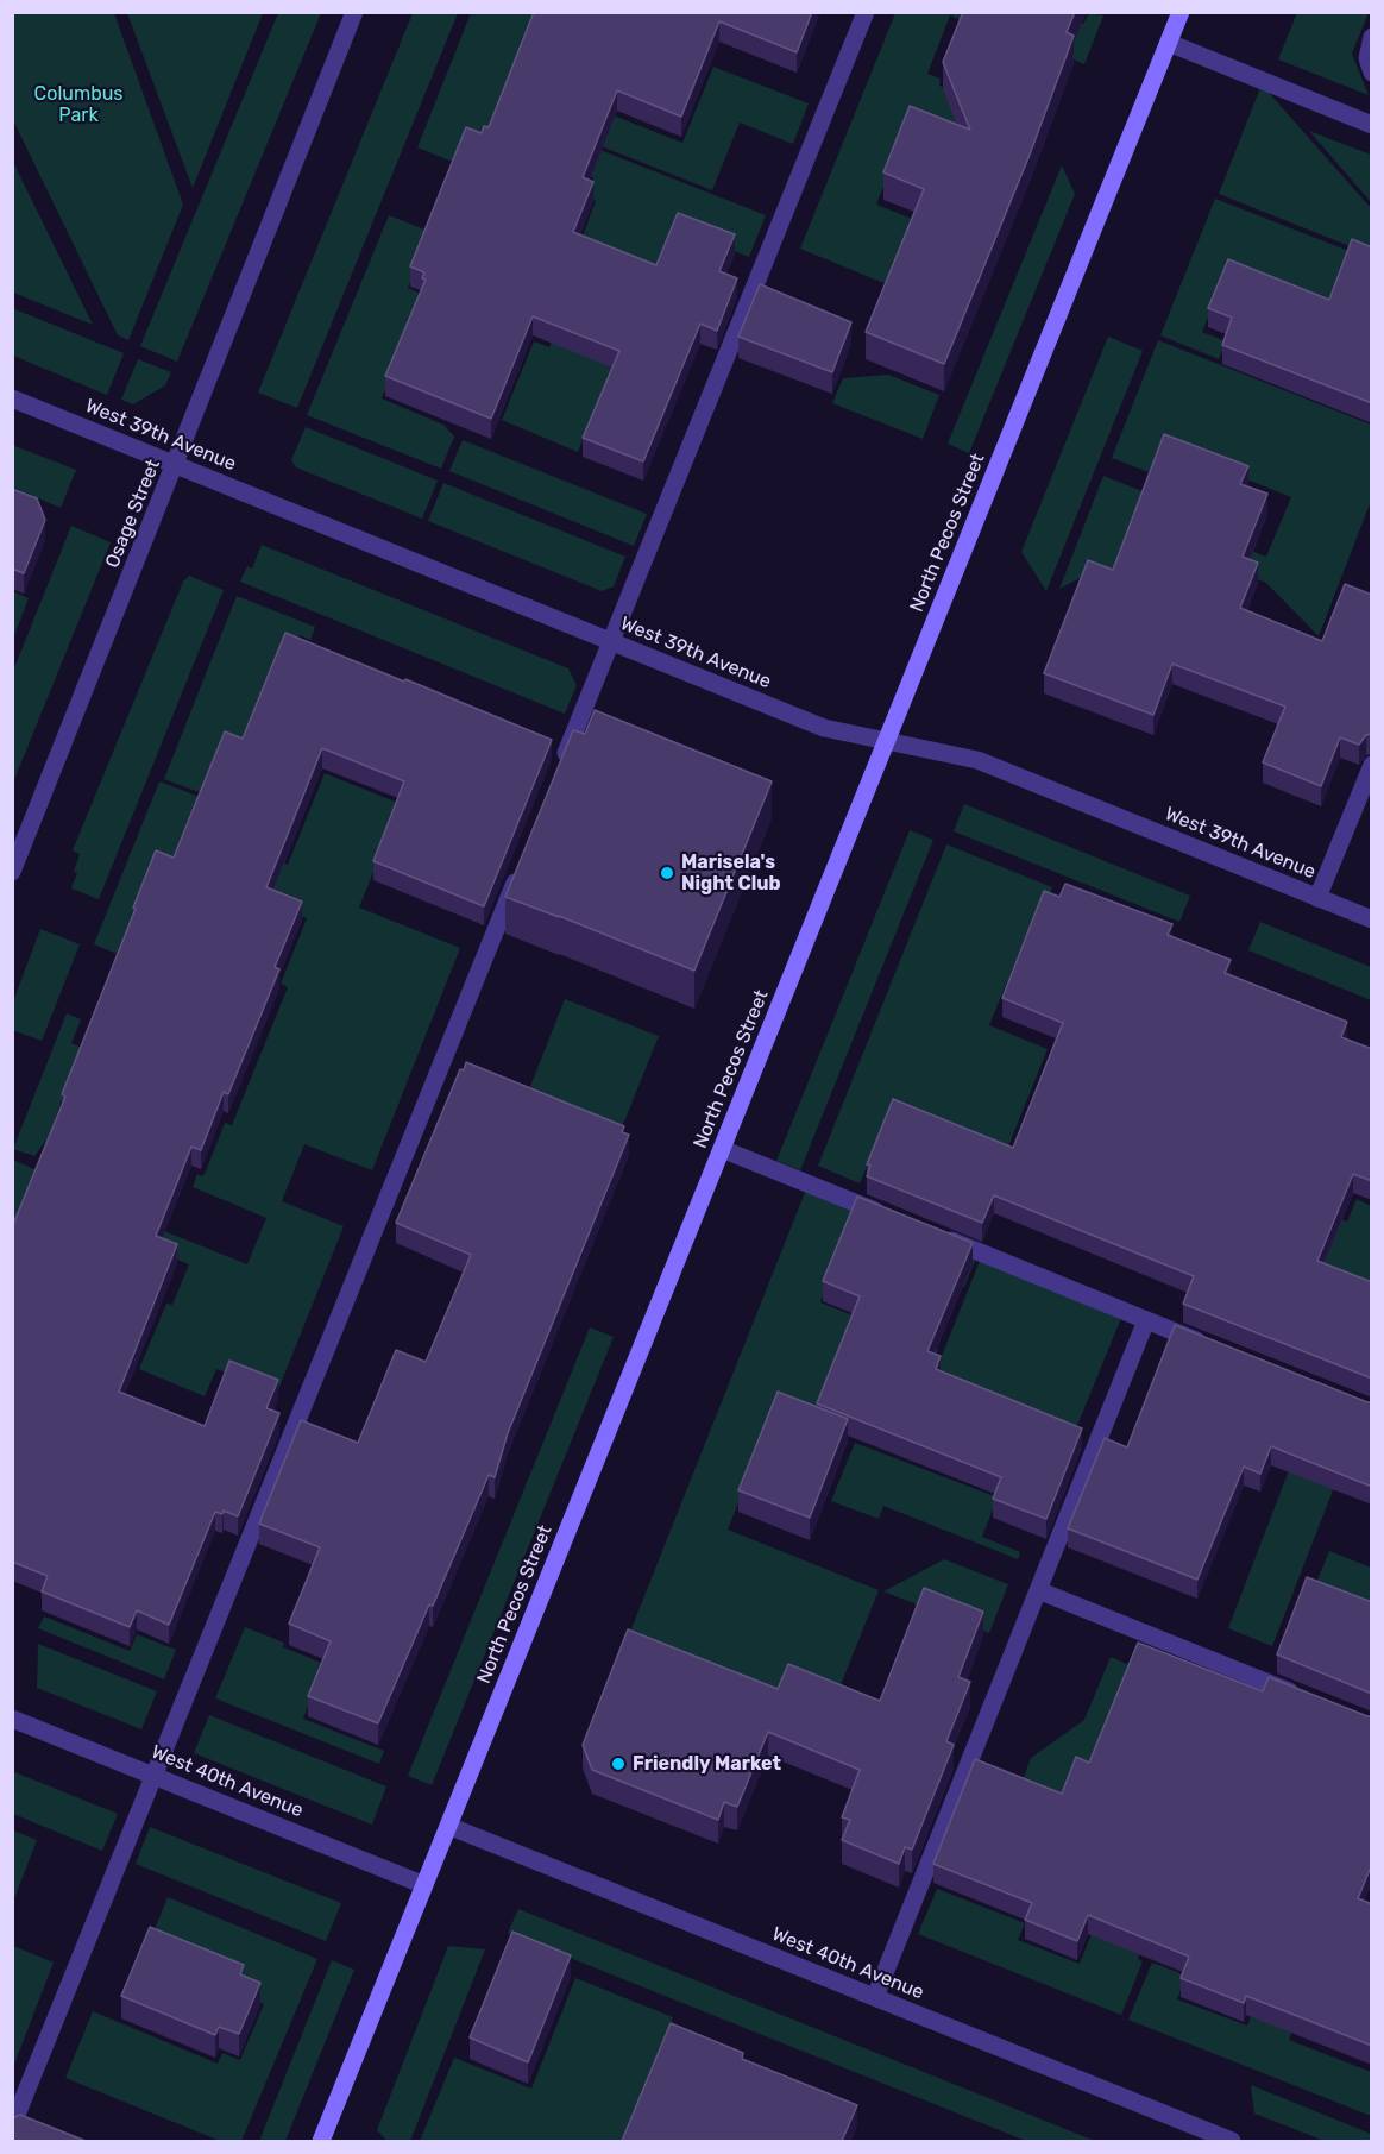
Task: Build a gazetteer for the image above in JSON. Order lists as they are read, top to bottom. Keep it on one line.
{"streets":{"main road":["North Pecos Street"],"street":["West 39th Avenue","Osage Street","West 40th Avenue"]},"crossings":[["West 39th Avenue","Osage Street"],["West 39th Avenue","North Pecos Street"],["North Pecos Street","West 40th Avenue"]],"parks":["Columbus Park"],"places":["Marisela's Night Club","Friendly Market"]}
